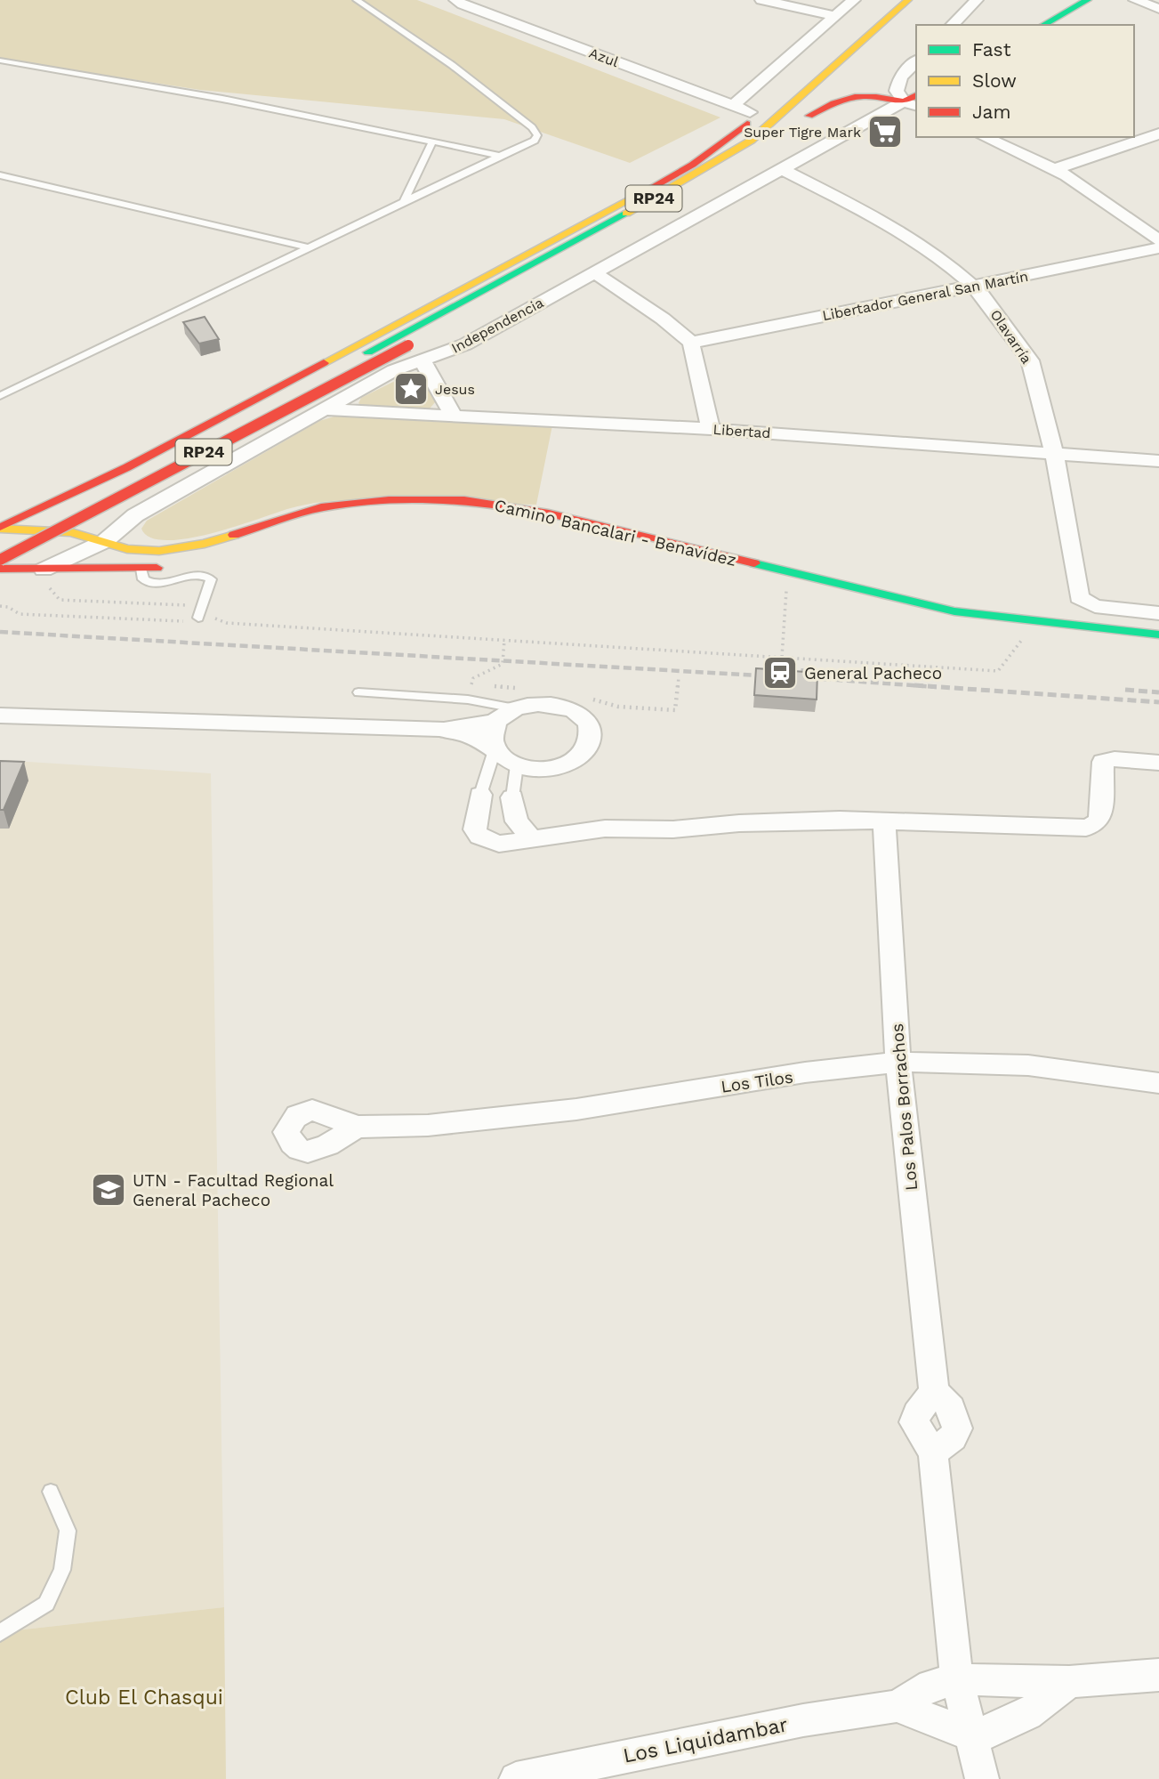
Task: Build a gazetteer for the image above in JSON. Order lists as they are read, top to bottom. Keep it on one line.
{"streets":{"main road":["RP24","Camino Bancalari - Benavídez"],"street":["Azul","Libertador General San Martín","Independencia","Olavarría","Libertad","Los Tilos","Los Palos Borrachos","Los Liquidambar"]},"crossings":[["Libertador General San Martín","Olavarría"],["Independencia","Olavarría"],["Independencia","Libertad"],["Independencia","Camino Bancalari - Benavídez"],["Olavarría","Libertad"],["Los Tilos","Los Palos Borrachos"],["Los Palos Borrachos","Los Liquidambar"]],"parks":["Club El Chasqui"],"places":{"supermarket":["Super Tigre Mark"],"place":["Jesus"],"station":["General Pacheco"],"school or university":["UTN - Facultad Regional General Pacheco"]},"legend":["Fast","Slow","Jam"]}
